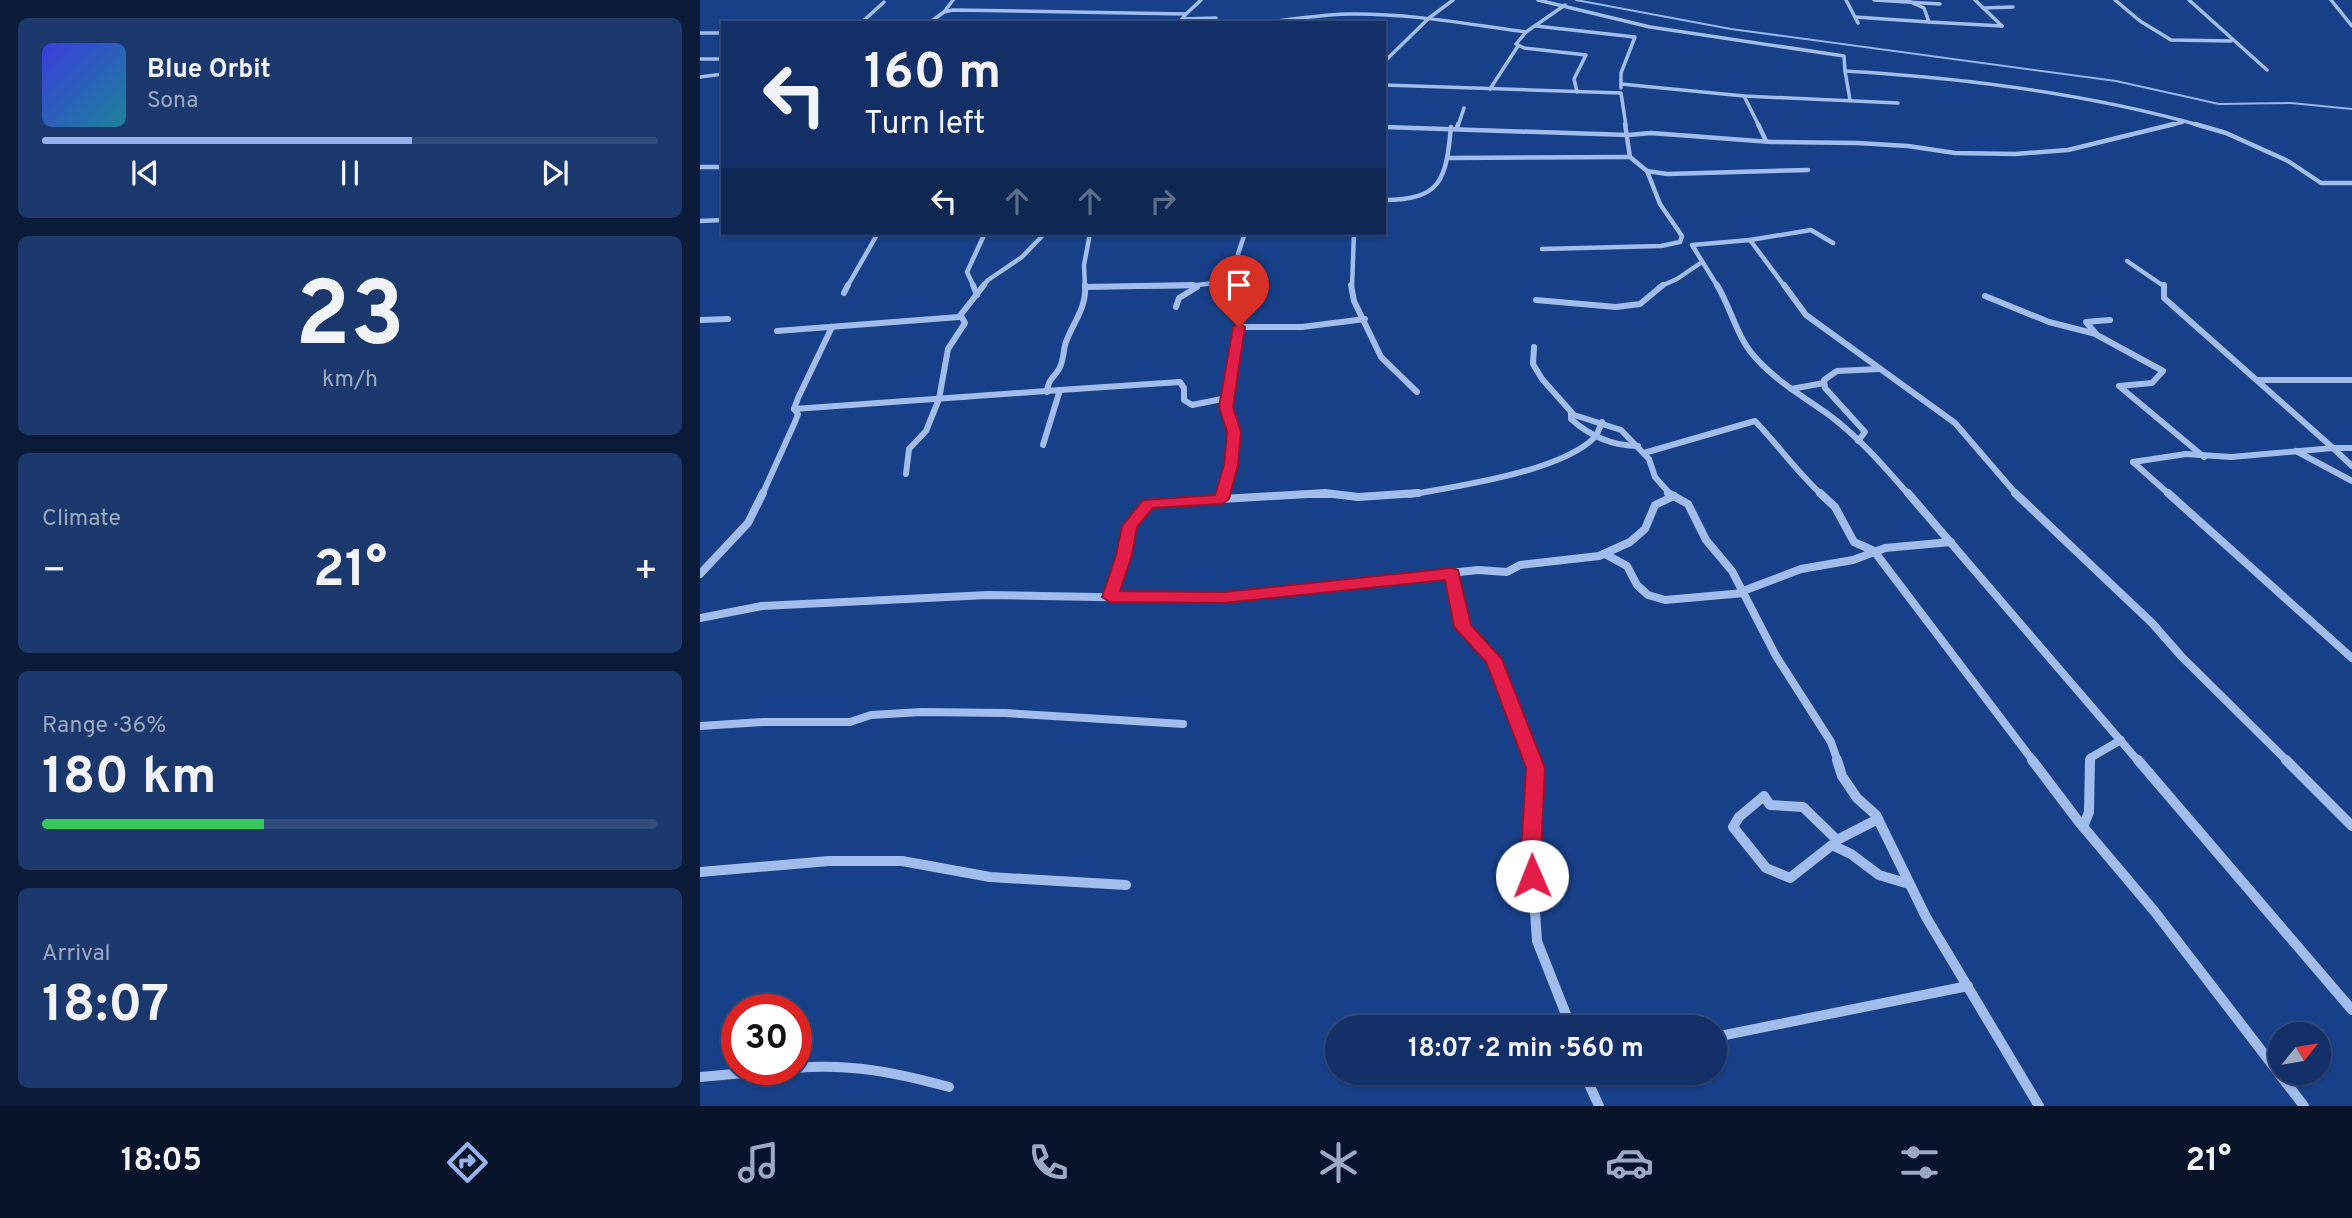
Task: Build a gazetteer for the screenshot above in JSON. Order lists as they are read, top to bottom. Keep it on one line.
{"north":"top right","page":{"turn":["160 m","Turn left"],"song":["Blue Orbit","Sona"],"tile":[["23","km/h"],"Climate",["Range · 36%","180 km"],["Arrival","18:07"]],"heat":["−","21°","+"],"limit":"30","trip":"18:07 · 2 min · 560 m","tabs":["18:05","21°"]}}
